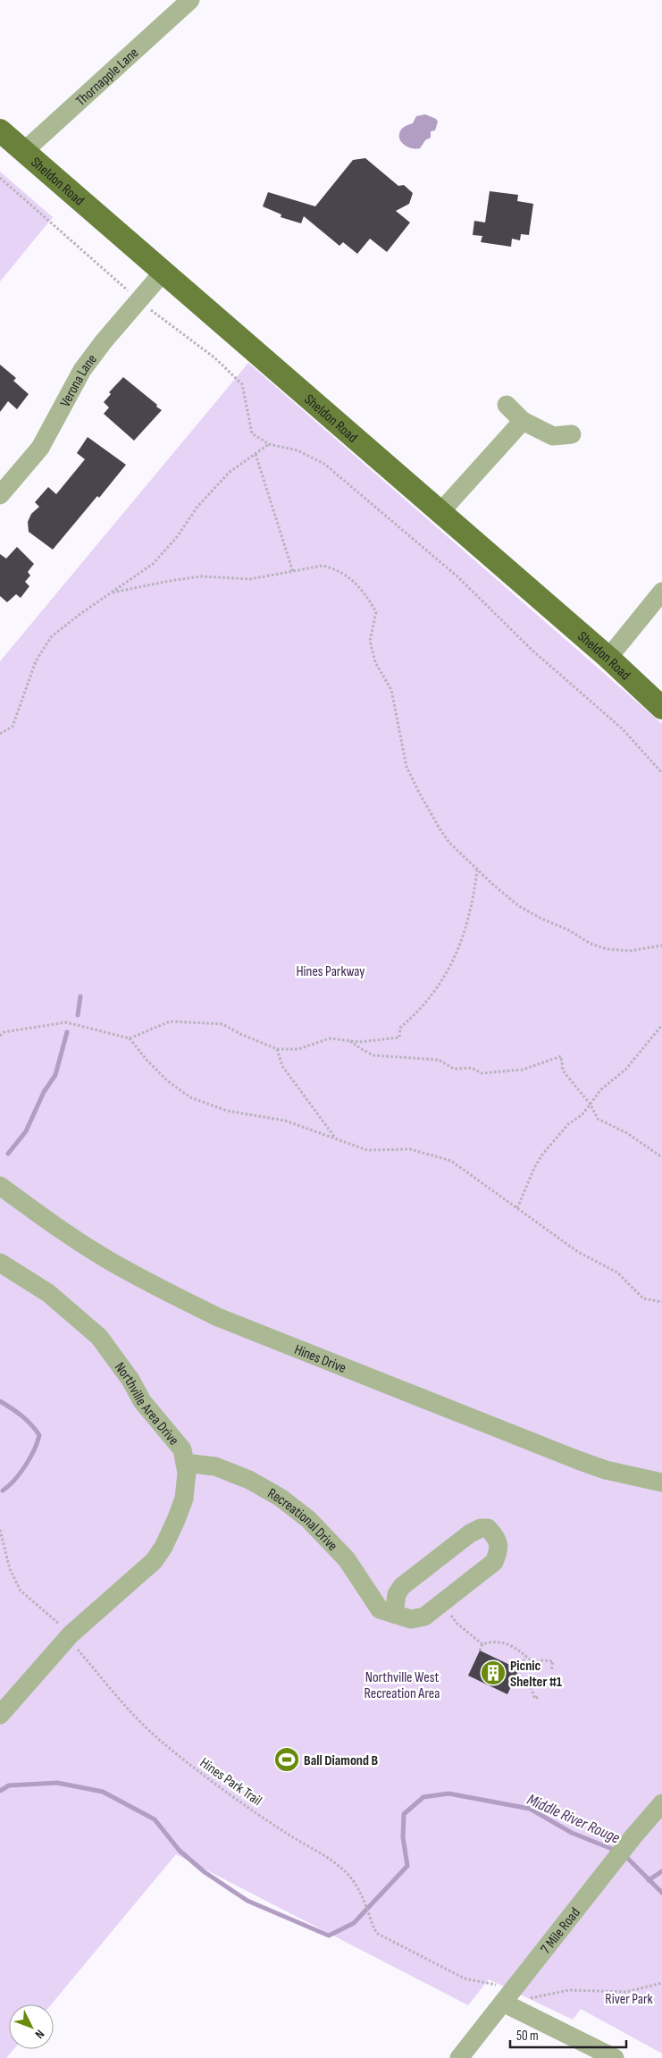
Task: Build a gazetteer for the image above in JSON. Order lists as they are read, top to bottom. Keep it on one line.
{"streets":{"main road":["Sheldon Road"],"street":["Thornapple Lane","Verona Lane","Hines Drive","Northville Area Drive","Recreational Drive","7 Mile Road"],"path":["Hines Park Trail"]},"crossings":[["Thornapple Lane","Sheldon Road"],["Sheldon Road","Verona Lane"],["Northville Area Drive","Recreational Drive"],["Northville Area Drive","Hines Park Trail"],["Hines Park Trail","7 Mile Road"]],"water":["Middle River Rouge"],"parks":["Hines Parkway","Northville West Recreation Area","River Park"],"places":{"building":["Picnic Shelter #1"],"sports":["Ball Diamond B"]},"scale_bar":"50 m","north":"bottom right"}
